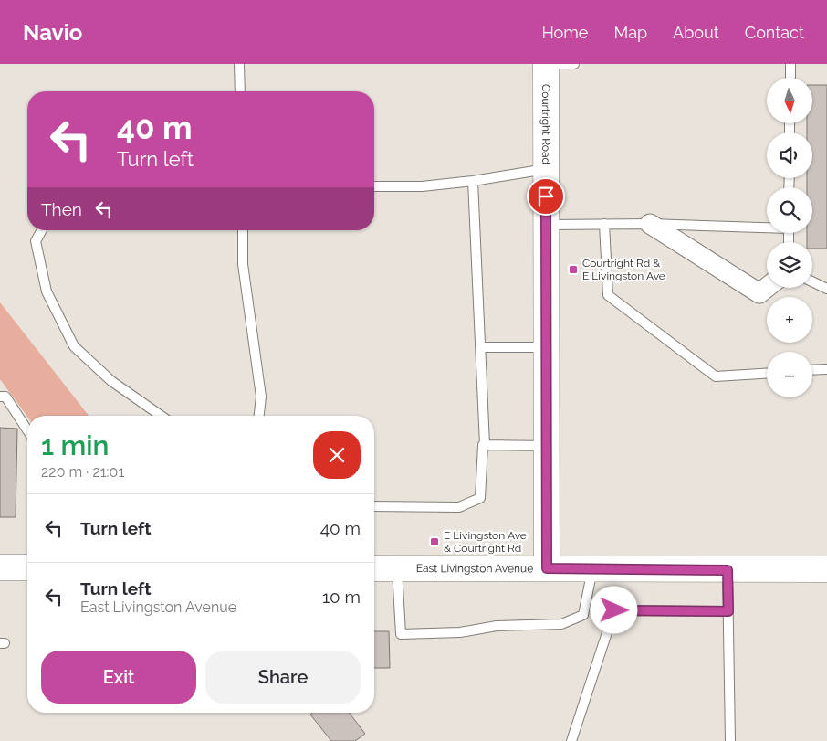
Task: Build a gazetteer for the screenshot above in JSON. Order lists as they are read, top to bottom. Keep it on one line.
{"streets":{"street":["Courtright Road","East Livingston Avenue"]},"crossings":[["Courtright Road","East Livingston Avenue"]],"places":{"transit":["Courtright Rd & E Livingston Ave","E Livingston Ave & Courtright Rd"]},"north":"bottom","page":{"header":"Navio","nav":["Home","Map","About","Contact"],"map_buttons":["+","−"],"turn":["40 m","Turn left"],"then":"Then","heading":["1 min","220 m · 21:01"],"list":[{"name":"Turn left","value":"40 m"},{"name":"Turn left","note":"East Livingston Avenue","value":"10 m"}],"buttons":["Exit","Share"]}}
